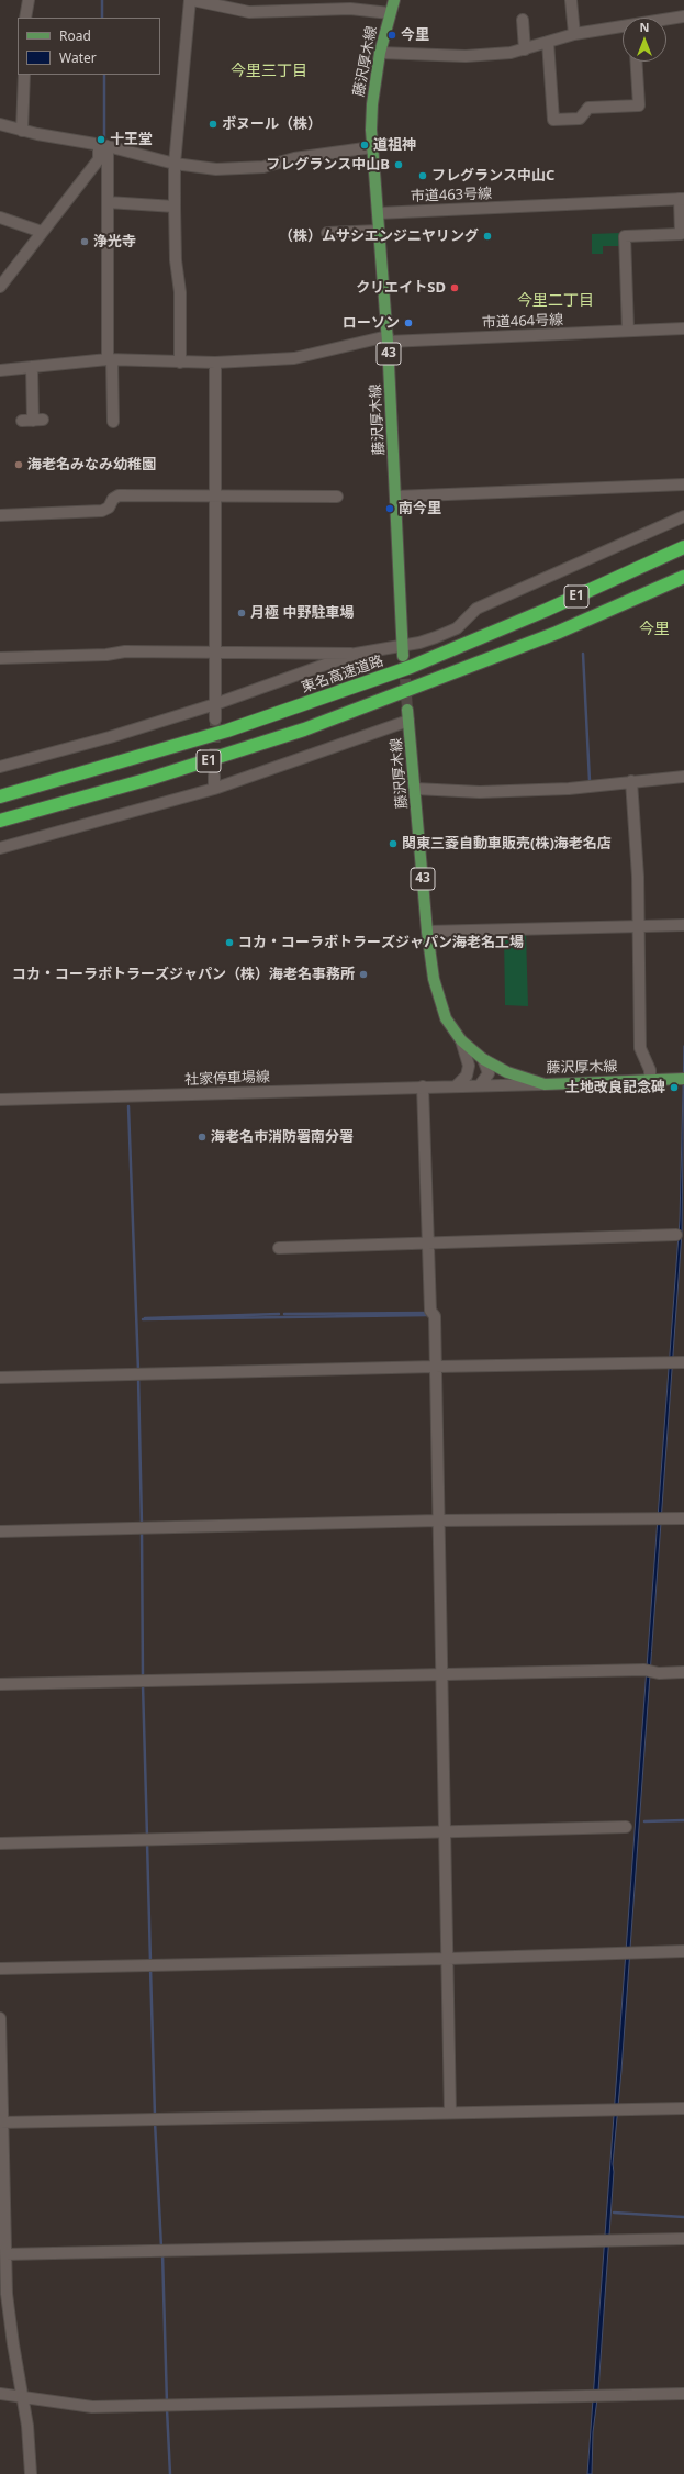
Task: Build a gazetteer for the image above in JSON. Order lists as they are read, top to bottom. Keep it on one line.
{"streets":{"highway":["E1","東名高速道路"],"main road":["藤沢厚木線","43"],"street":["市道463号線","市道464号線","社家停車場線"]},"crossings":[["藤沢厚木線","市道463号線"],["藤沢厚木線","市道464号線"],["藤沢厚木線","東名高速道路"],["藤沢厚木線","社家停車場線"]],"districts":["今里三丁目","今里二丁目","今里"],"places":["今里","ボヌール（株）","十王堂","道祖神","フレグランス中山B","フレグランス中山C","（株）ムサシエンジニヤリング","浄光寺","クリエイトSD","ローソン","海老名みなみ幼稚園","南今里","月極 中野駐車場","関東三菱自動車販売(株)海老名店","コカ・コーラボトラーズジャパン海老名工場","コカ・コーラボトラーズジャパン（株）海老名事務所","土地改良記念碑","海老名市消防署南分署"],"legend":["Road","Water"],"north":"top"}
